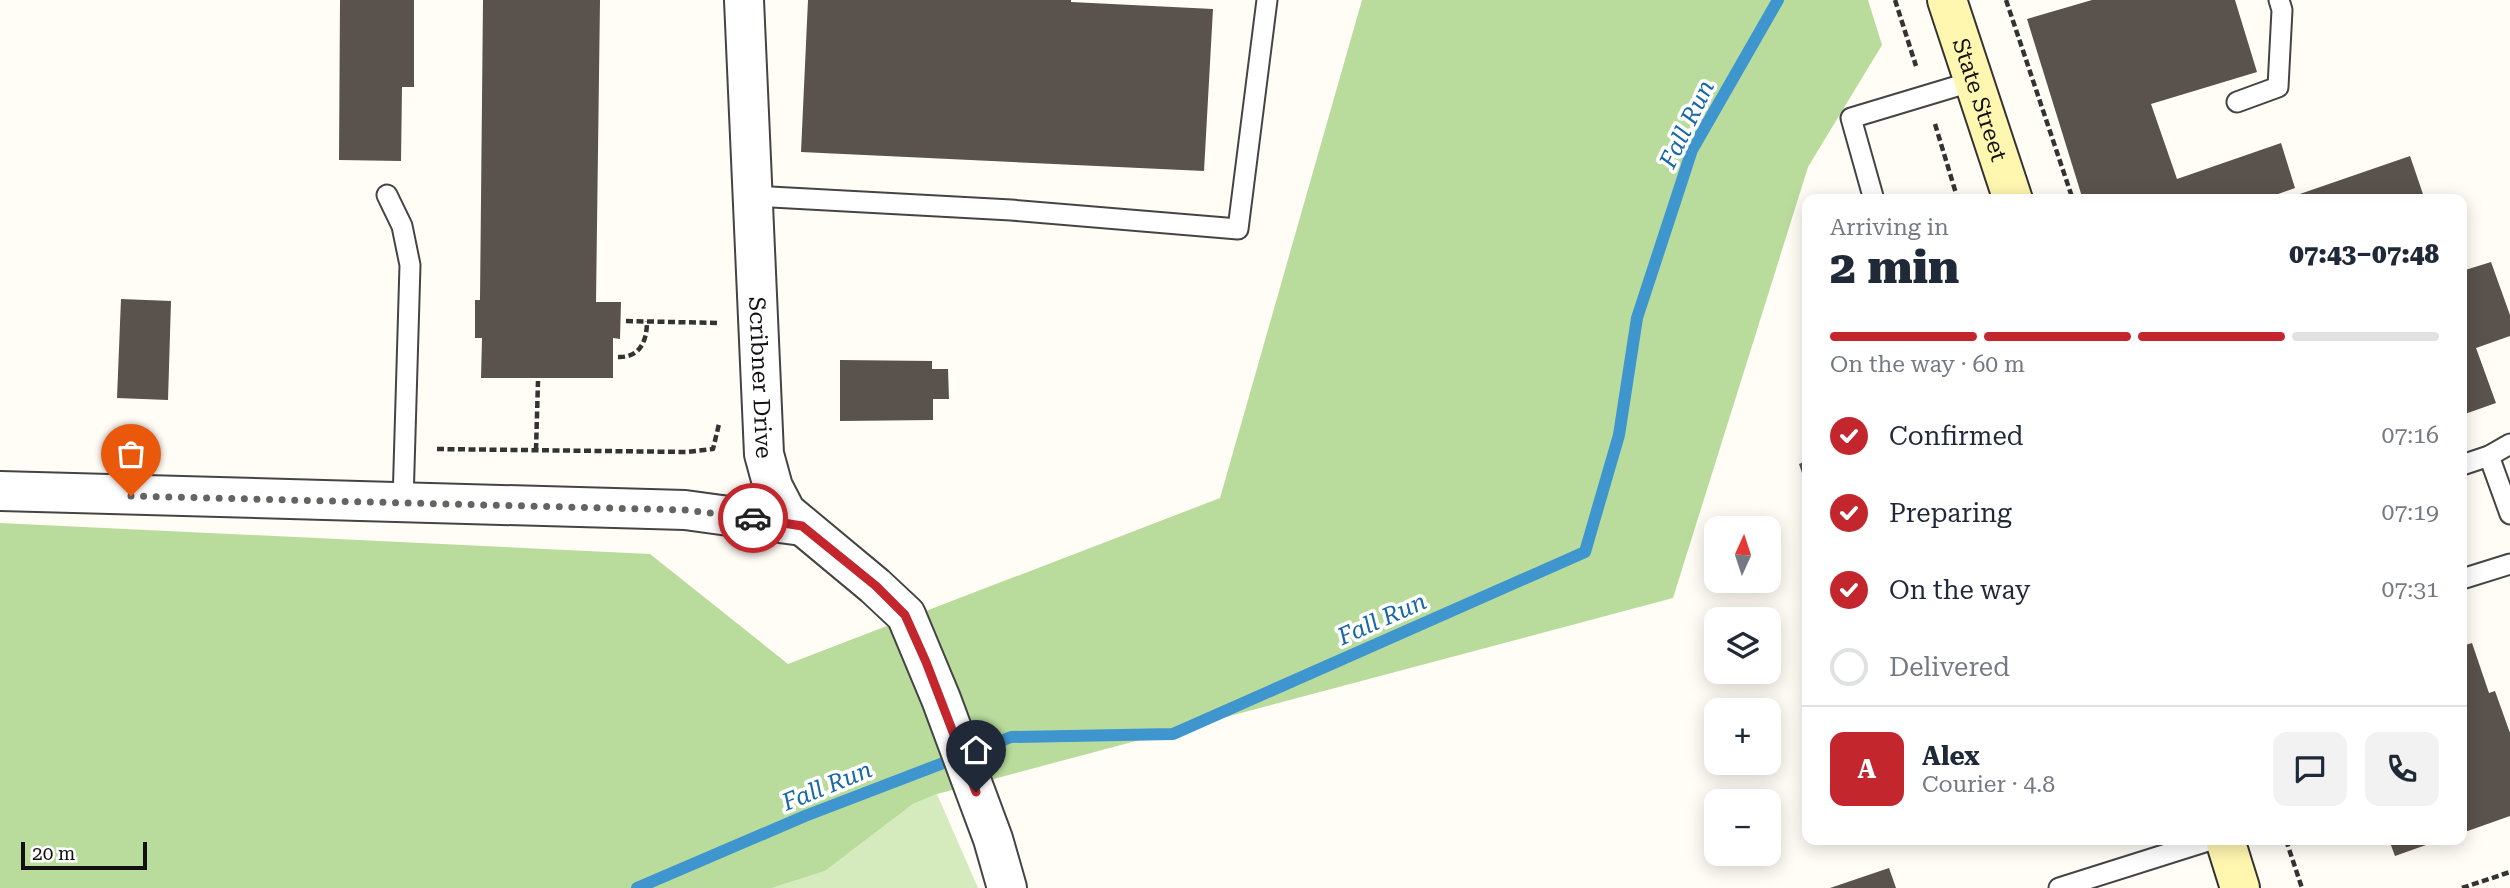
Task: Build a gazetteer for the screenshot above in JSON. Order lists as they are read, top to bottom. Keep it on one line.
{"streets":{"main road":["State Street"],"street":["Scribner Drive"]},"water":["Fall Run"],"scale_bar":"20 m","north":"top","page":{"heading":["2 min","Arriving in","07:43–07:48"],"panel":["Alex","Courier · 4.8"],"bar":"On the way · 60 m","list":[["Confirmed","07:16"],["Preparing","07:19"],["On the way","07:31"],"Delivered"],"map_buttons":["+","−"],"round":"A","scale":"20 m"}}
